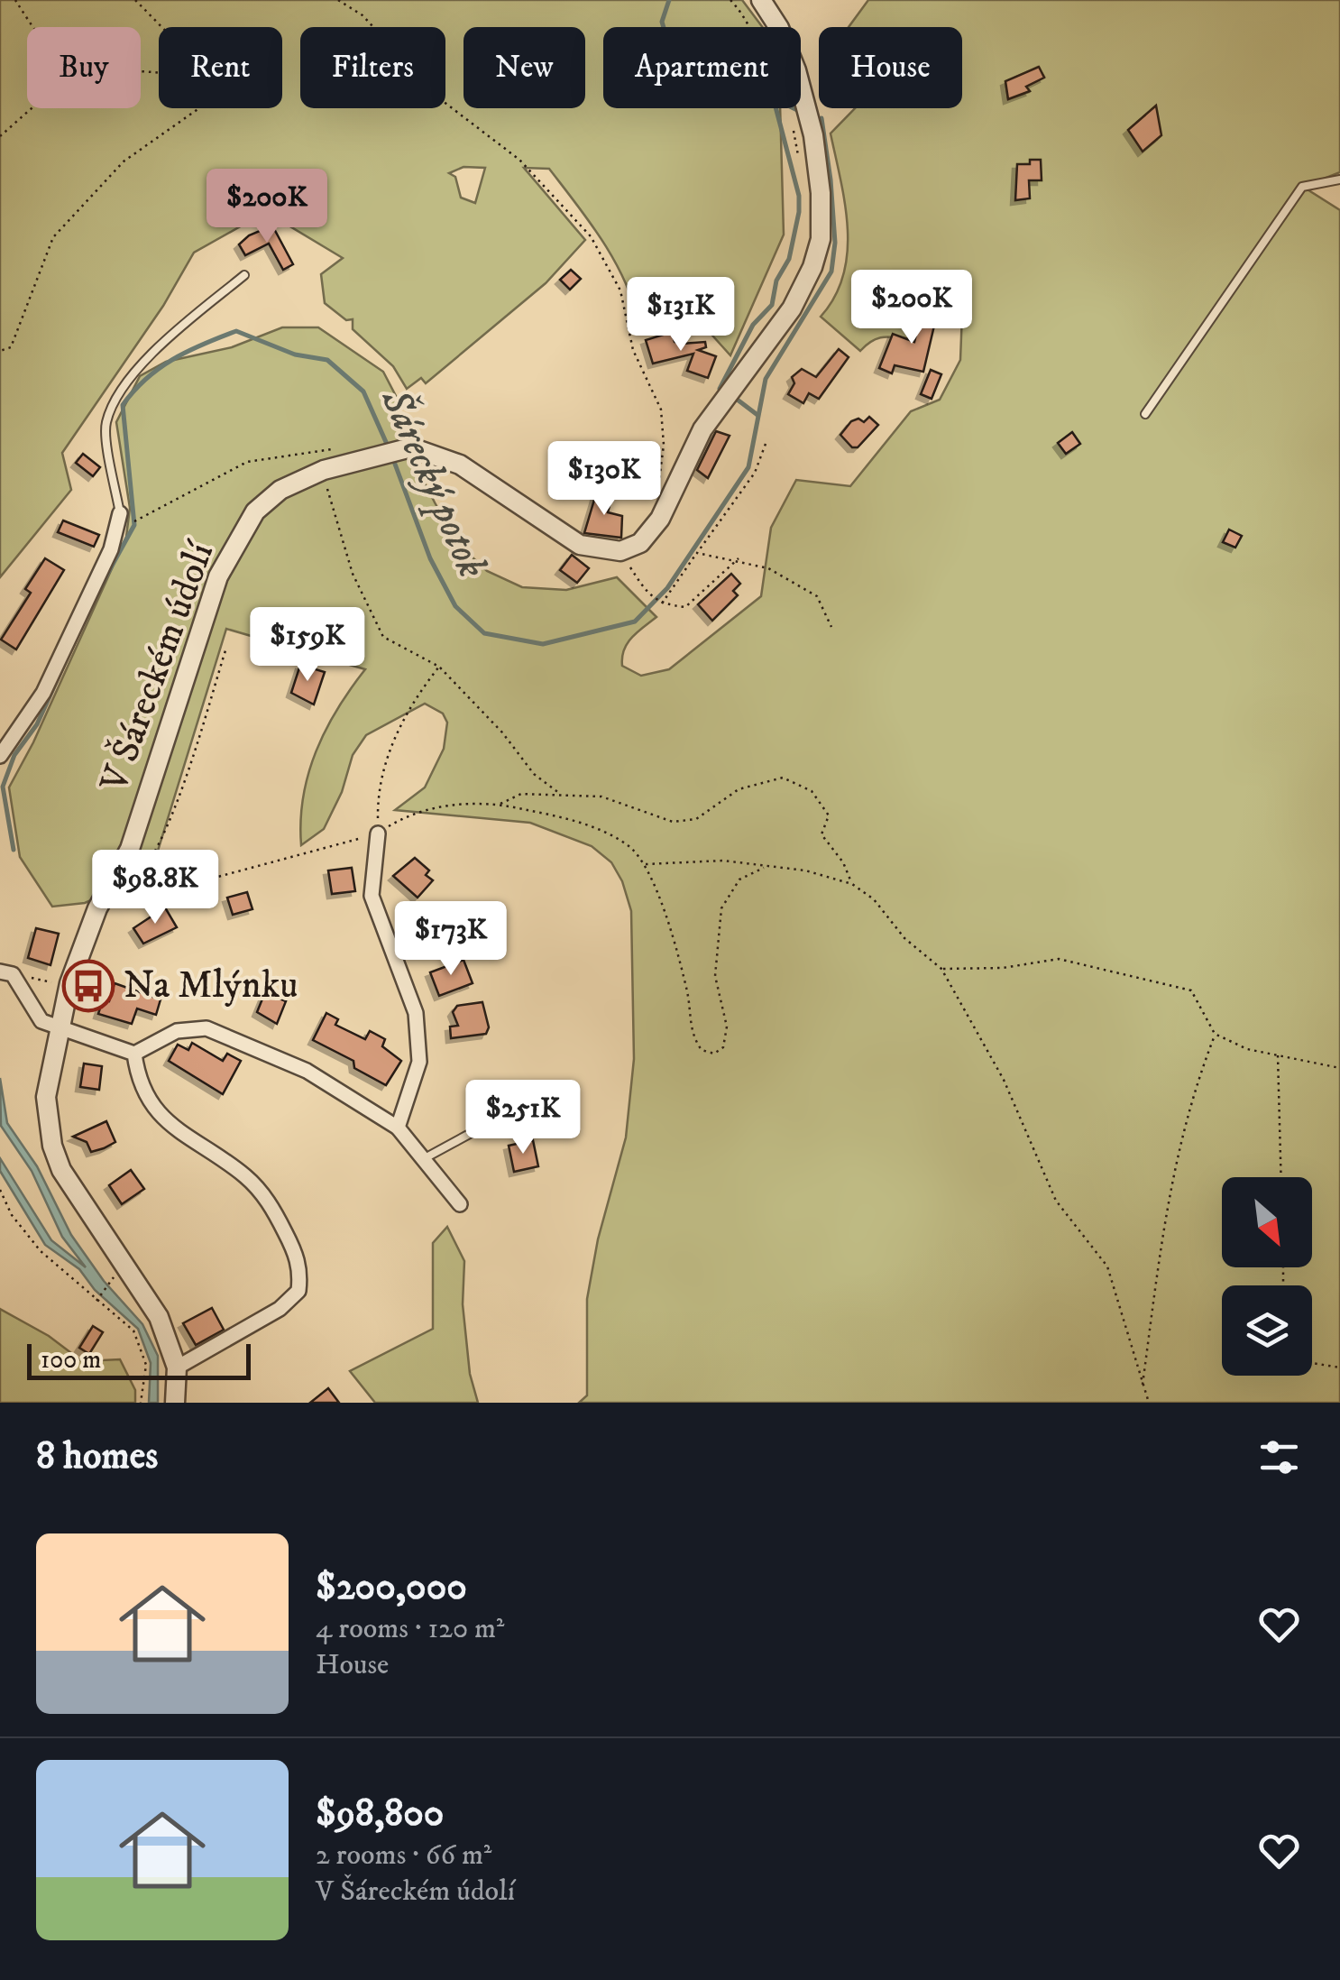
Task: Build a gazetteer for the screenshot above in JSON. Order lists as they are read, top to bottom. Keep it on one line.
{"streets":{"street":["V Šáreckém údolí"]},"water":["Šárecký potok"],"places":{"bus stop":["Na Mlýnku"]},"scale_bar":"100 m","north":"bottom right","page":{"chip":["Buy","Rent","Filters","New","Apartment","House"],"price":["$200K","$200K","$131K","$130K","$159K","$98.8K","$173K","$251K"],"scale":"100 m","heading":"8 homes","list":[{"name":"$200,000","note":"4 rooms · 120 m² · House"},{"name":"$98,800","note":"2 rooms · 66 m² · V Šáreckém údolí"}]}}
